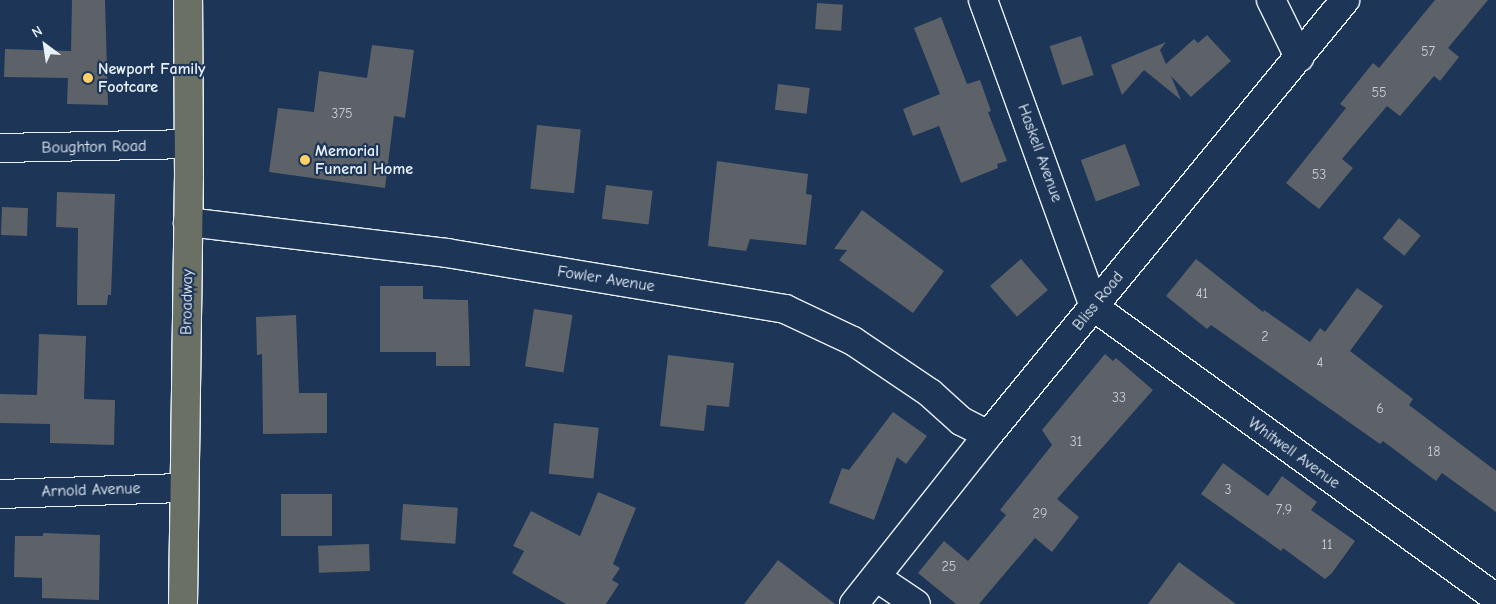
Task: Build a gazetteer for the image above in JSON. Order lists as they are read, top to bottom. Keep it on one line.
{"streets":{"main road":["Broadway"],"street":["Boughton Road","Haskell Avenue","Fowler Avenue","Bliss Road","Whitwell Avenue","Arnold Avenue"]},"crossings":[["Boughton Road","Broadway"],["Haskell Avenue","Bliss Road"],["Haskell Avenue","Whitwell Avenue"],["Fowler Avenue","Bliss Road"],["Fowler Avenue","Broadway"],["Bliss Road","Whitwell Avenue"],["Broadway","Arnold Avenue"]],"places":["Newport Family Footcare","Memorial Funeral Home"],"house_numbers":["57","55","375","53","41","2","4","33","6","31","18","3","7,9","29","11","25"],"north":"top left"}
